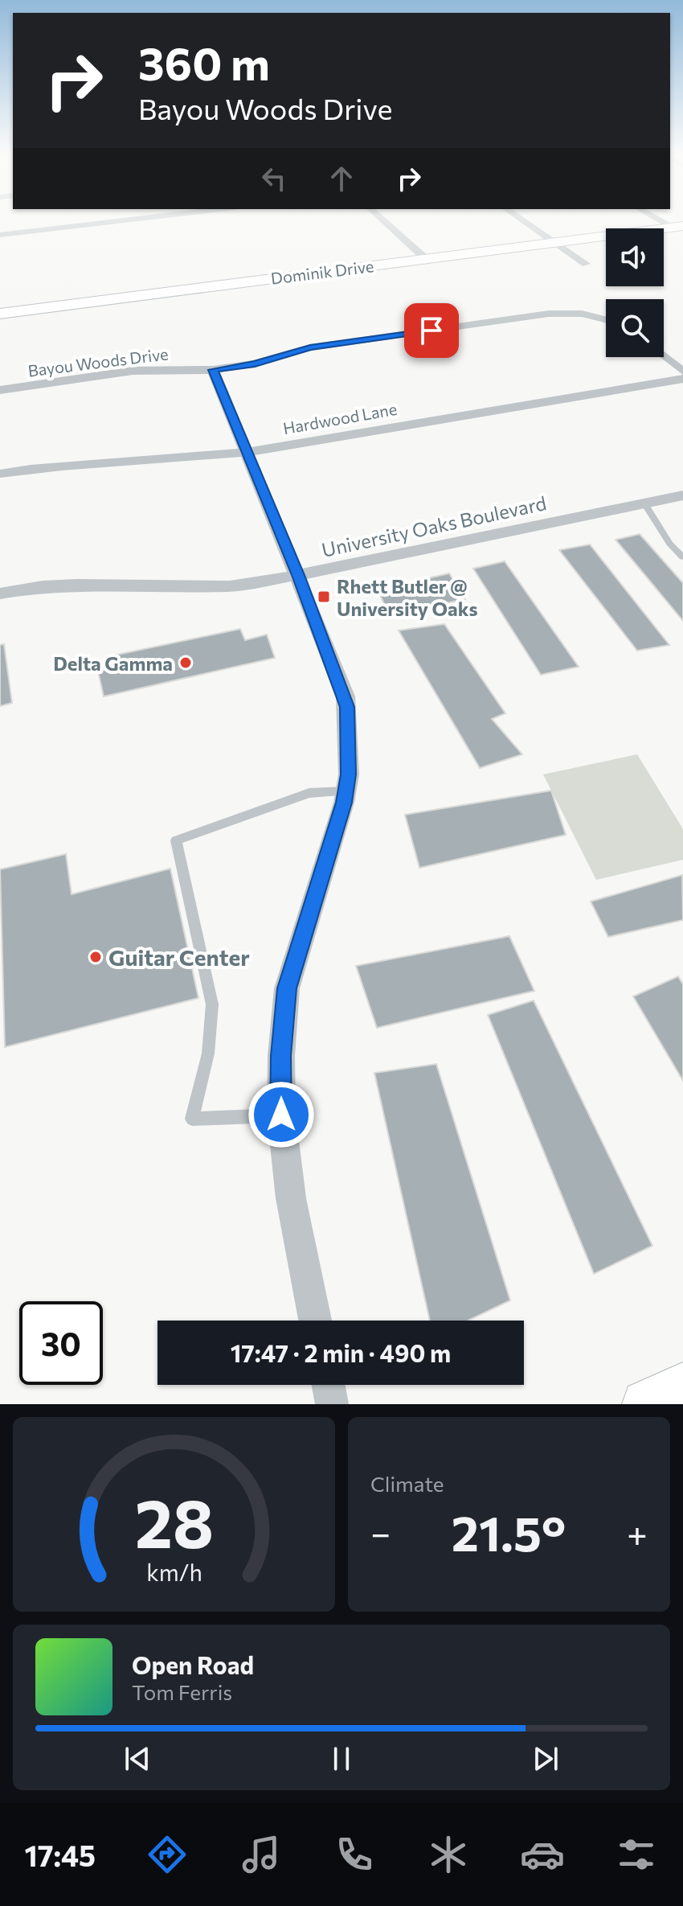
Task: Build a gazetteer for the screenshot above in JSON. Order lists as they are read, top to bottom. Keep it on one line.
{"streets":{"street":["Dominik Drive","Bayou Woods Drive","Hardwood Lane","University Oaks Boulevard"]},"places":{"transit":["Rhett Butler @ University Oaks"],"other":["Delta Gamma","Guitar Center"]},"page":{"turn":["360 m","Bayou Woods Drive"],"limit":"30","trip":"17:47 · 2 min · 490 m","tile":"Climate","heat":["−","21.5°","+"],"song":["Open Road","Tom Ferris"],"tabs":"17:45","gauge":["28","km/h"]}}
